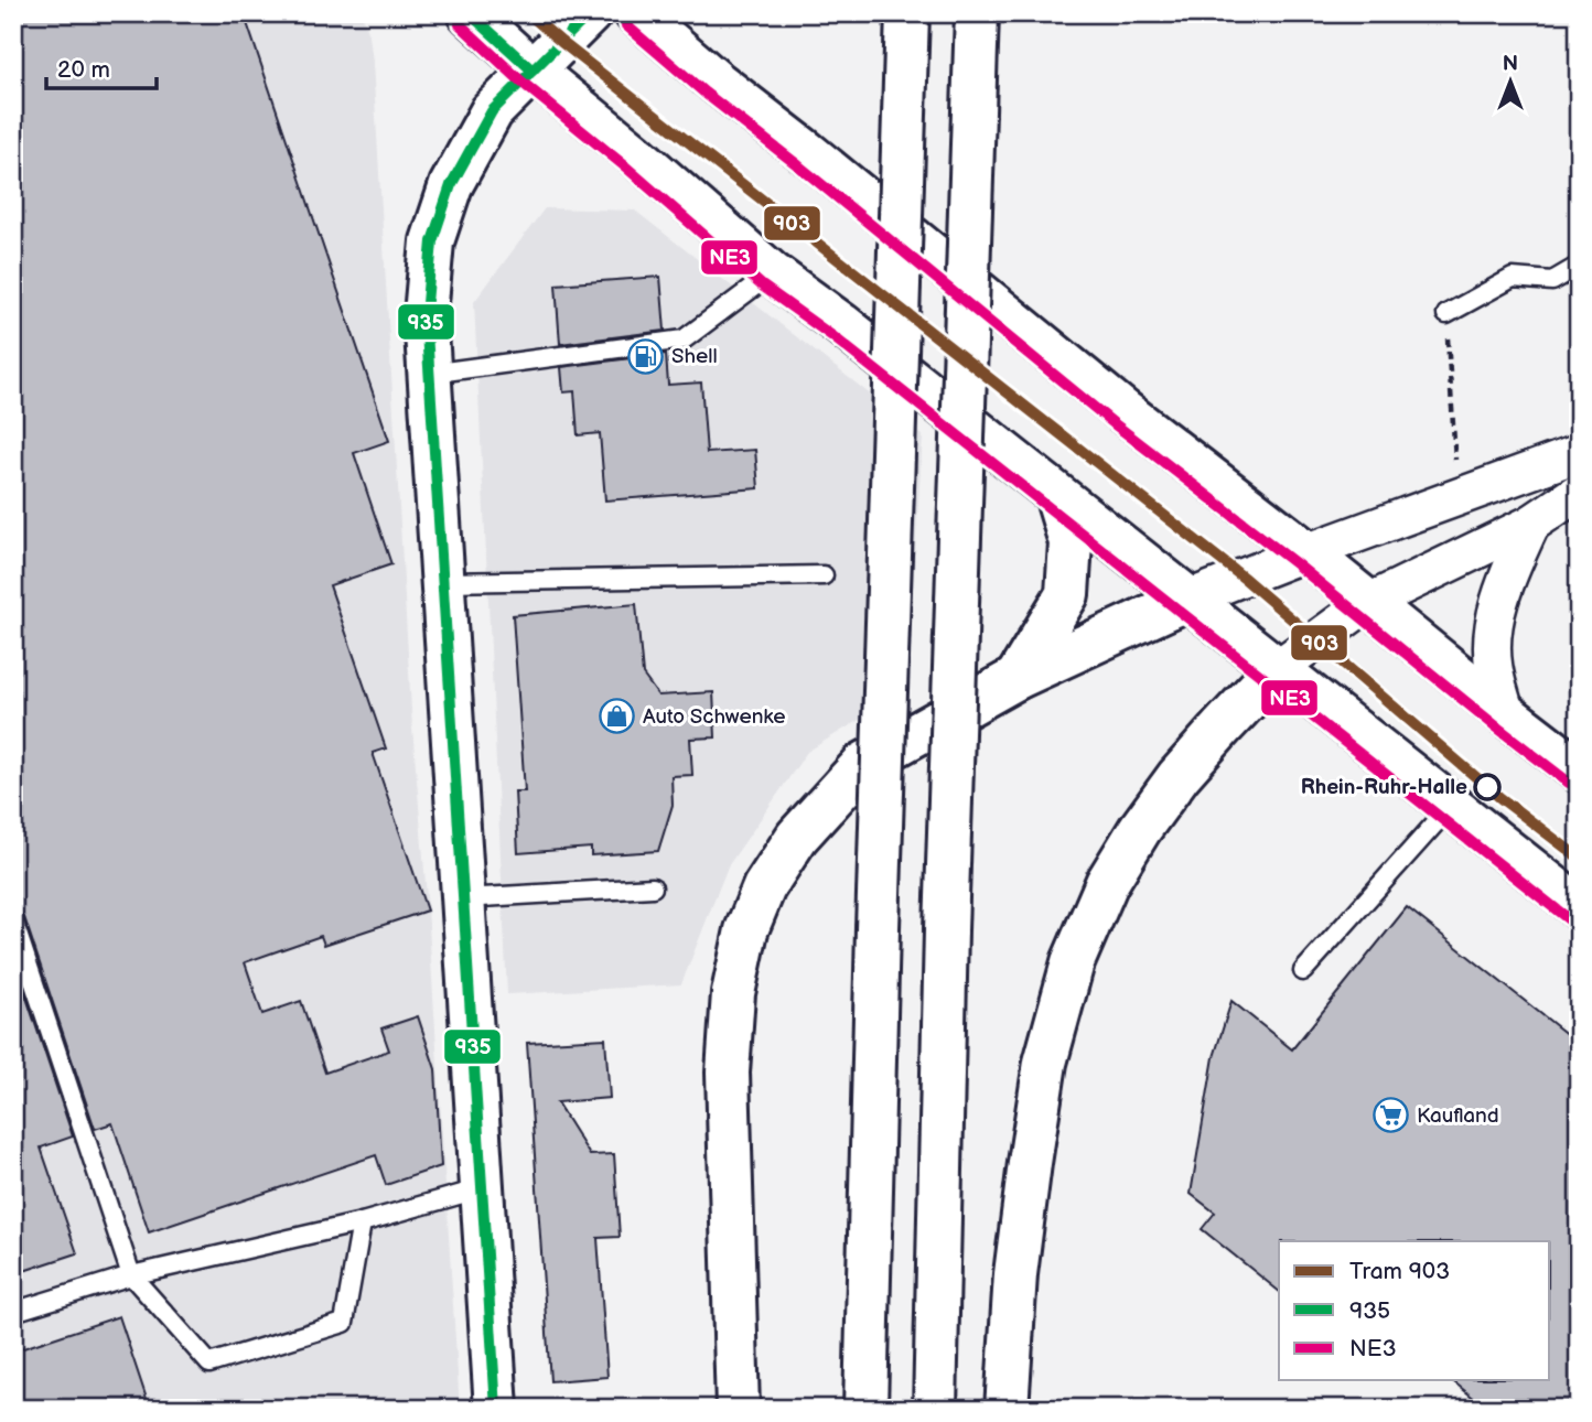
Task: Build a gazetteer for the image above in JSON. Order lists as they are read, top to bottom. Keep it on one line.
{"places":{"fuel station":["Shell"],"shop":["Auto Schwenke"],"other":["Rhein-Ruhr-Halle"],"supermarket":["Kaufland"]},"lines":["tram line 903","transit line 935","transit line NE3"],"legend":["Tram 903","935","NE3"],"scale_bar":"20 m","north":"top"}
